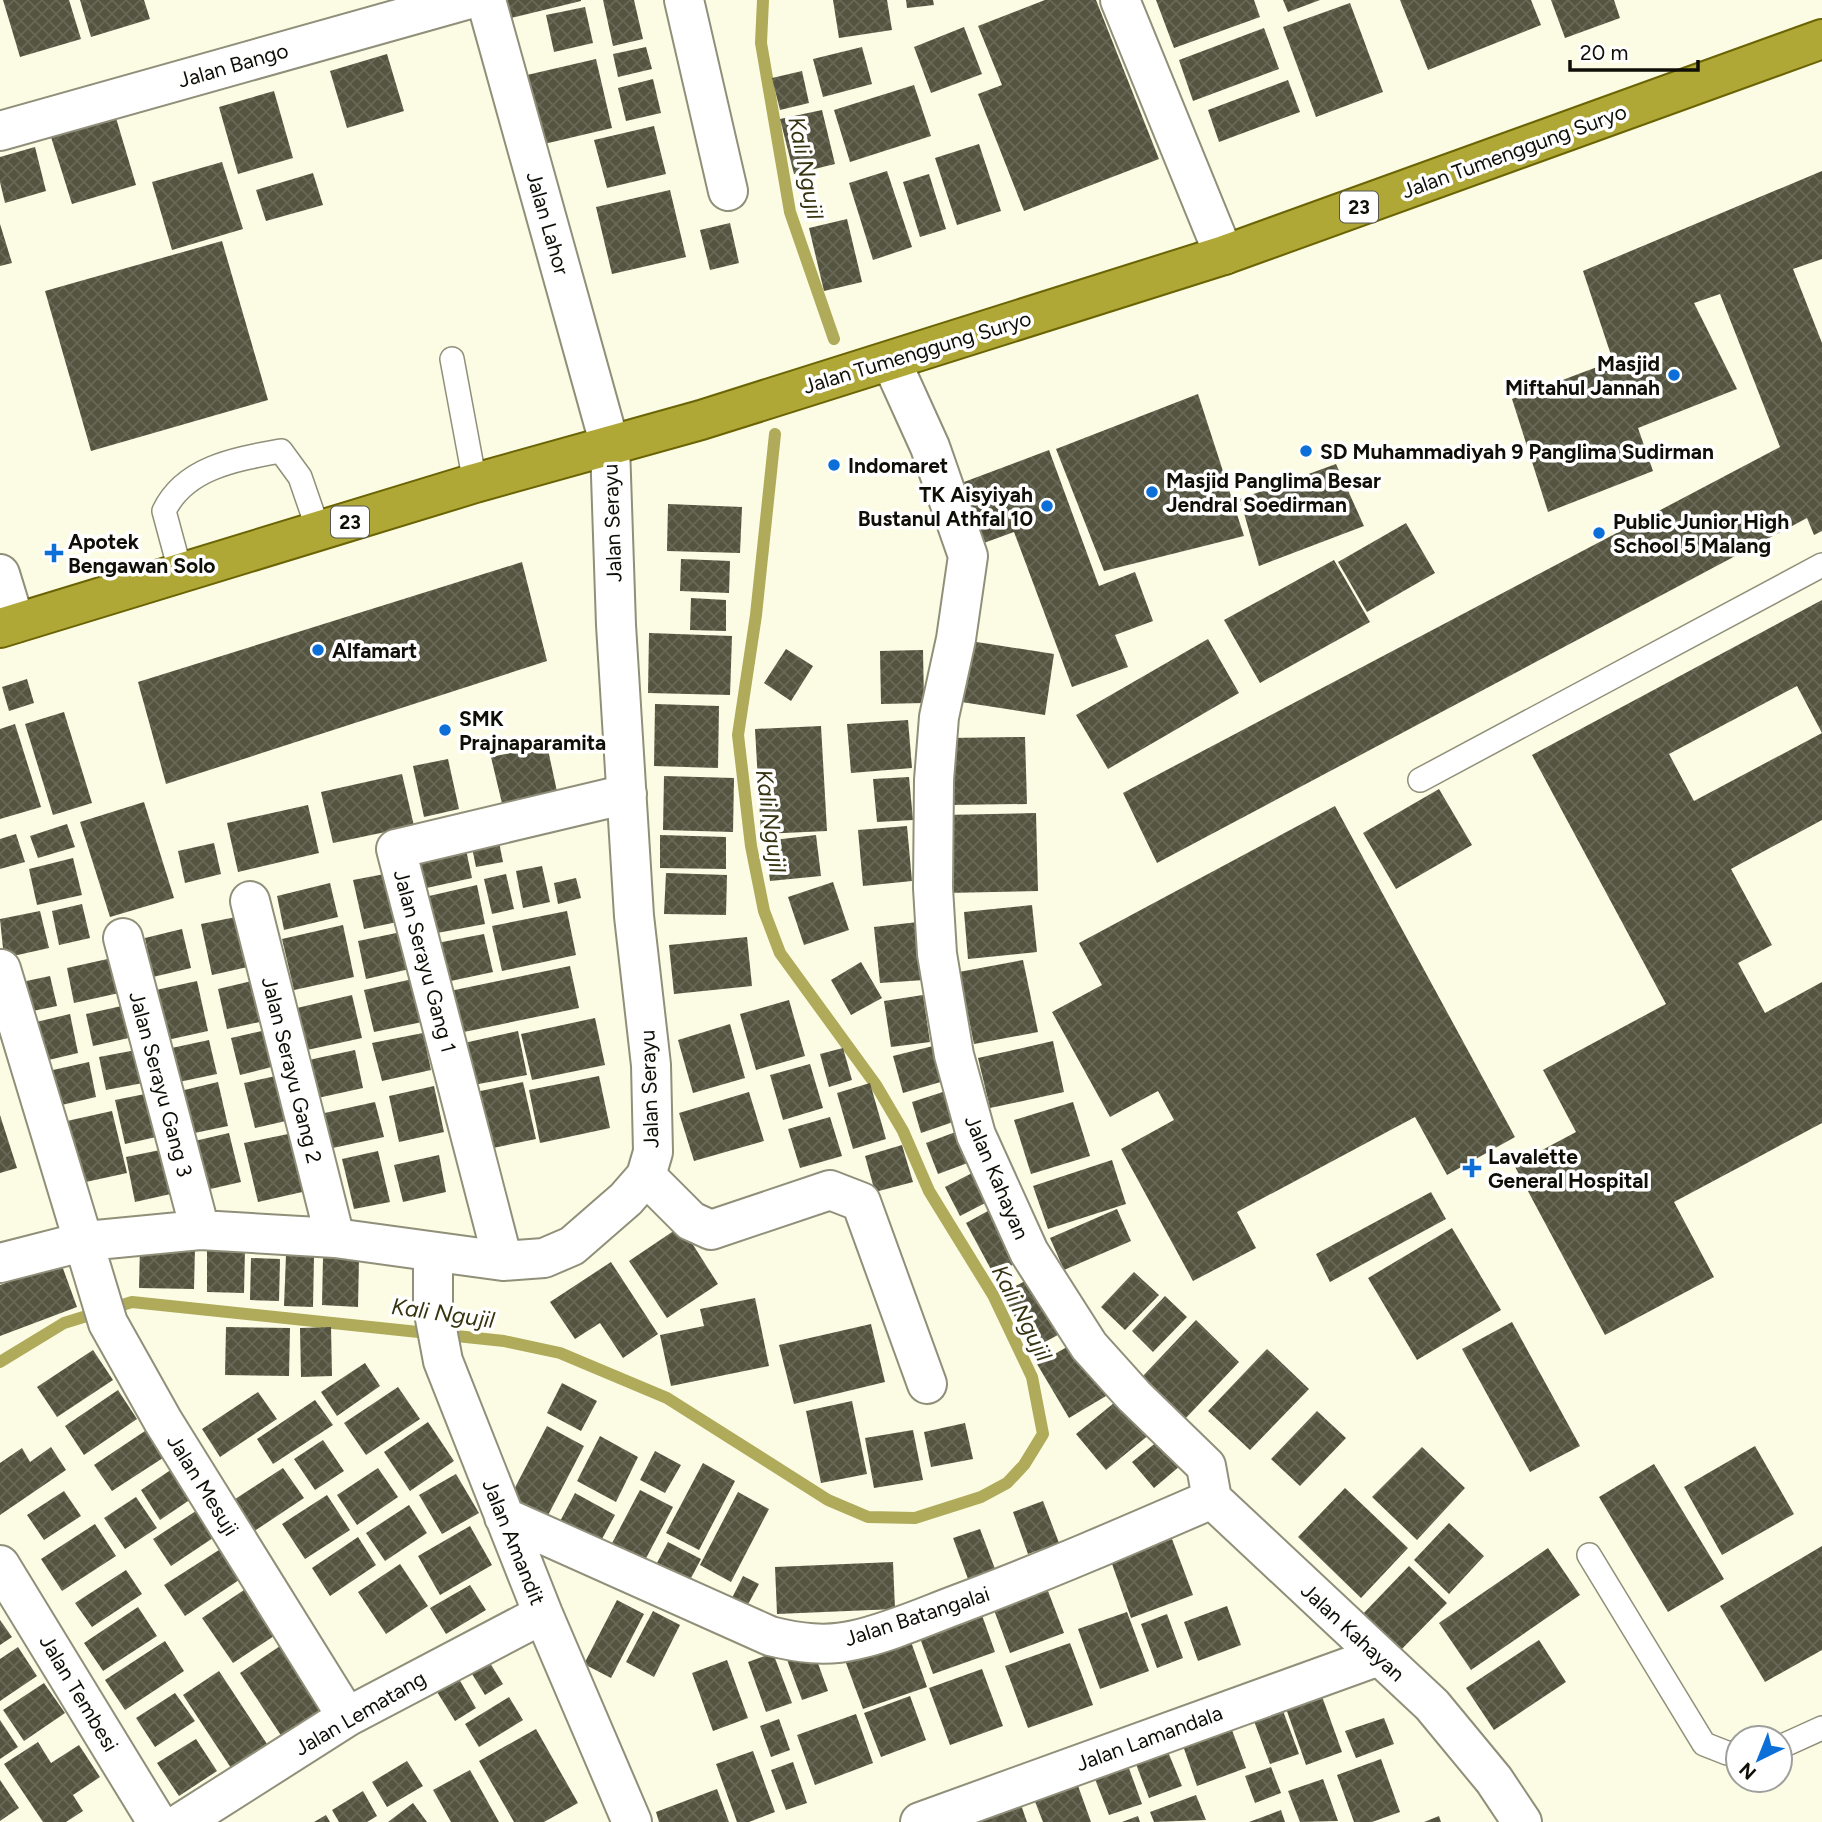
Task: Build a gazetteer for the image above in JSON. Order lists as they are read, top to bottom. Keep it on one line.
{"streets":{"highway":["Jalan Tumenggung Suryo","23"],"street":["Jalan Bango","Jalan Lahor","Jalan Serayu","Jalan Serayu Gang 1","Jalan Serayu Gang 2","Jalan Serayu Gang 3","Jalan Kahayan","Jalan Mesuji","Jalan Amandit","Jalan Batangalai","Jalan Tembesi","Jalan Lematang","Jalan Lamandala"]},"crossings":[["Jalan Tumenggung Suryo","Jalan Lahor"],["Jalan Tumenggung Suryo","Jalan Serayu"],["Jalan Tumenggung Suryo","Jalan Kahayan"],["Jalan Lahor","Jalan Serayu"],["Jalan Serayu","Jalan Serayu Gang 1"],["Jalan Serayu","Jalan Serayu Gang 2"],["Jalan Serayu","Jalan Serayu Gang 3"],["Jalan Serayu","Jalan Mesuji"],["Jalan Serayu","Jalan Amandit"],["Jalan Kahayan","Jalan Batangalai"],["Jalan Kahayan","Jalan Lamandala"],["Jalan Mesuji","Jalan Lematang"],["Jalan Amandit","Jalan Batangalai"],["Jalan Amandit","Jalan Lematang"]],"water":["Kali Ngujil"],"places":{"other":["Masjid Miftahul Jannah","SD Muhammadiyah 9 Panglima Sudirman","Indomaret","Masjid Panglima Besar Jendral Soedirman","TK Aisyiyah Bustanul Athfal 10","Public Junior High School 5 Malang","Alfamart","SMK Prajnaparamita"],"health":["Apotek Bengawan Solo","Lavalette General Hospital"]},"scale_bar":"20 m","north":"bottom left"}
